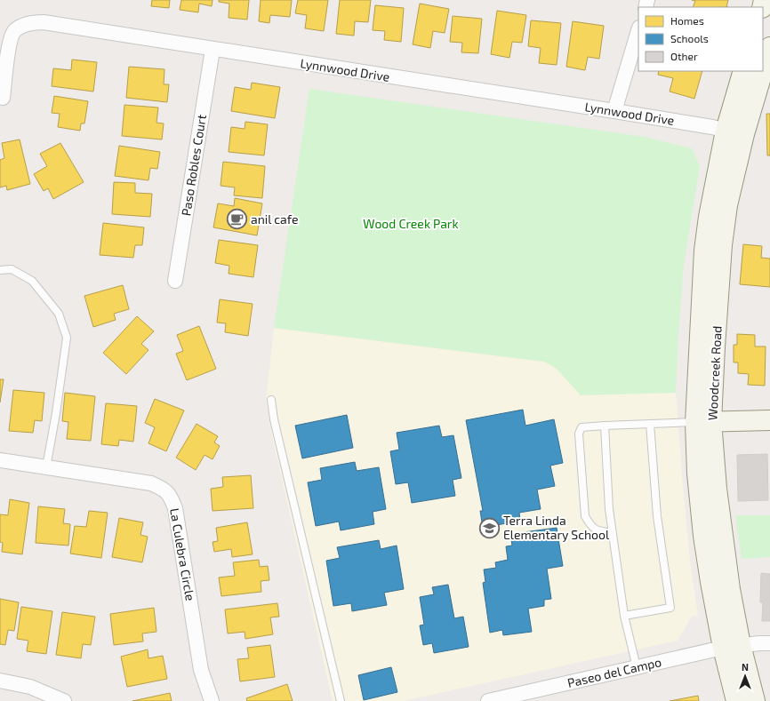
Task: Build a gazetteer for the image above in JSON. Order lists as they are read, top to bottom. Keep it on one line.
{"streets":{"main road":["Woodcreek Road"],"street":["Lynnwood Drive","Paso Robles Court","La Culebra Circle","Paseo del Campo"]},"crossings":[["Lynnwood Drive","Paso Robles Court"],["Lynnwood Drive","Woodcreek Road"],["Woodcreek Road","Paseo del Campo"]],"parks":["Wood Creek Park"],"places":{"cafe":["anil cafe"],"school or university":["Terra Linda Elementary School"]},"legend":["Homes","Schools","Other"],"north":"top"}
